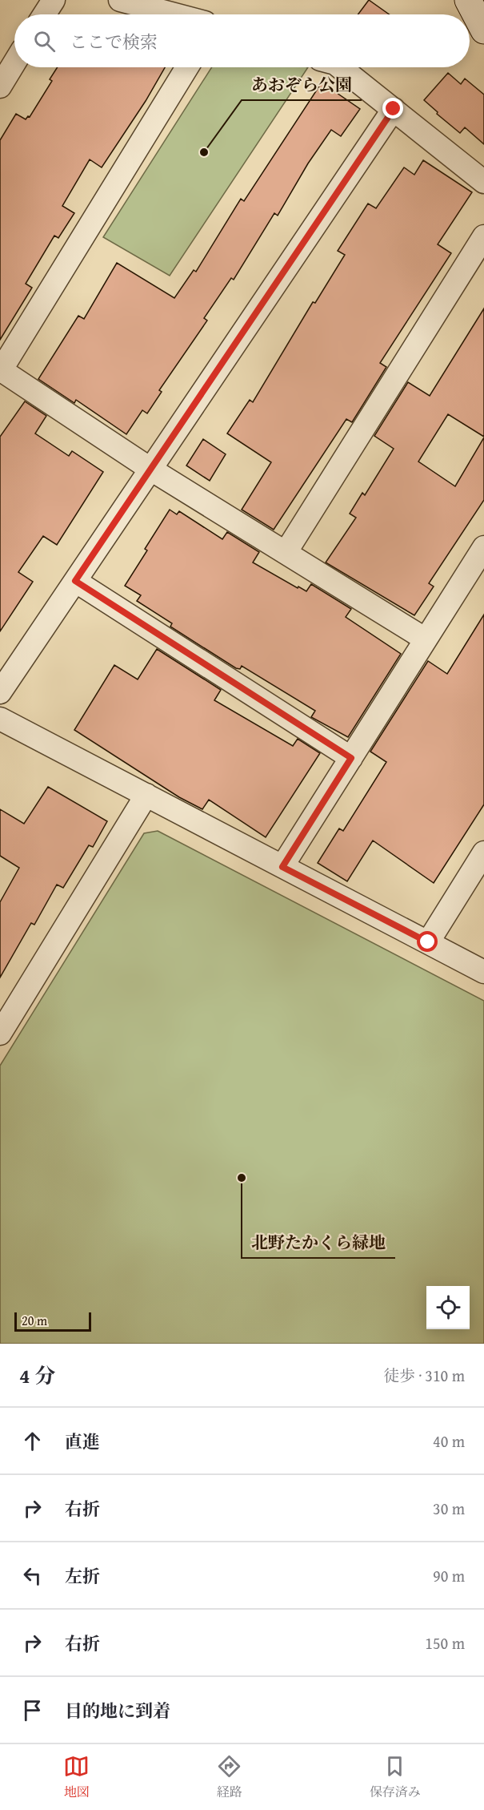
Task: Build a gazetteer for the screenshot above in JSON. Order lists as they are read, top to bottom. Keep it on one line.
{"places":["あおぞら公園","北野たかくら緑地"],"scale_bar":"20 m","page":{"search":"ここで検索","scale":"20 m","heading":["4 分","徒歩 · 310 m"],"list":[["直進","40 m"],["右折","30 m"],["左折","90 m"],["右折","150 m"],"目的地に到着"],"nav":["地図","経路","保存済み"]}}
